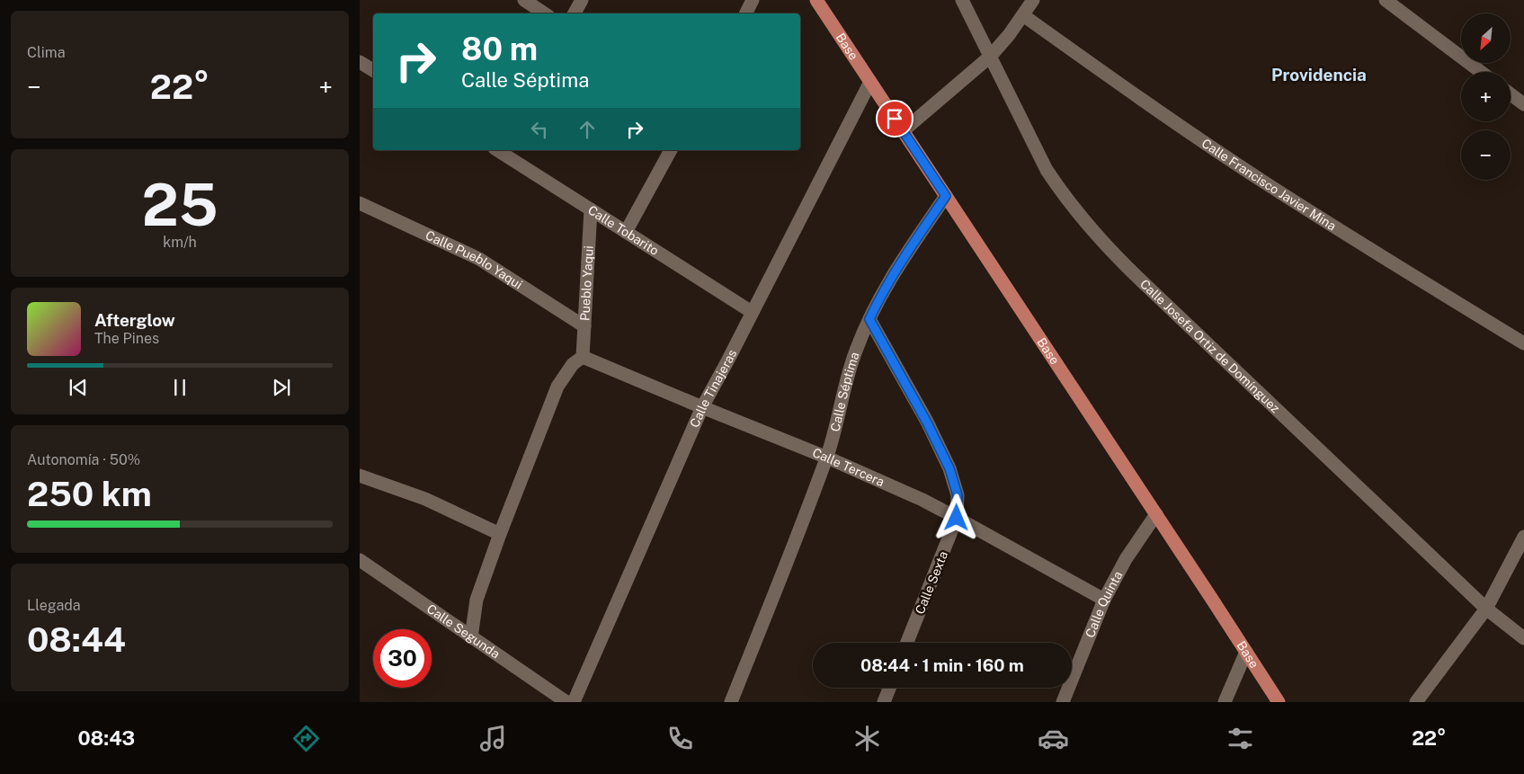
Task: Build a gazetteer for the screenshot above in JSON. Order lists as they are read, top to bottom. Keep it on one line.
{"streets":{"main road":["Base"],"street":["Calle Francisco Javier Mina","Calle Tobarito","Calle Pueblo Yaqui","Pueblo Yaqui","Calle Josefa Ortiz de Domínguez","Calle Tinajeras","Calle Séptima","Calle Tercera","Calle Sexta","Calle Quinta","Calle Segunda"]},"crossings":[["Base","Calle Tinajeras"],["Base","Calle Séptima"],["Base","Calle Quinta"],["Calle Tobarito","Pueblo Yaqui"],["Calle Tobarito","Calle Tinajeras"],["Calle Pueblo Yaqui","Pueblo Yaqui"],["Pueblo Yaqui","Calle Tercera"],["Calle Tinajeras","Calle Tercera"],["Calle Séptima","Calle Tercera"],["Calle Séptima","Calle Sexta"],["Calle Tercera","Calle Sexta"],["Calle Tercera","Calle Quinta"]],"districts":["Providencia"],"north":"bottom left","page":{"tile":["Clima",["25","km/h"],["Autonomía · 50%","250 km"],["Llegada","08:44"]],"map_buttons":["+","−"],"turn":["80 m","Calle Séptima"],"heat":["−","22°","+"],"song":["Afterglow","The Pines"],"limit":"30","trip":"08:44 · 1 min · 160 m","tabs":["08:43","22°"]}}
